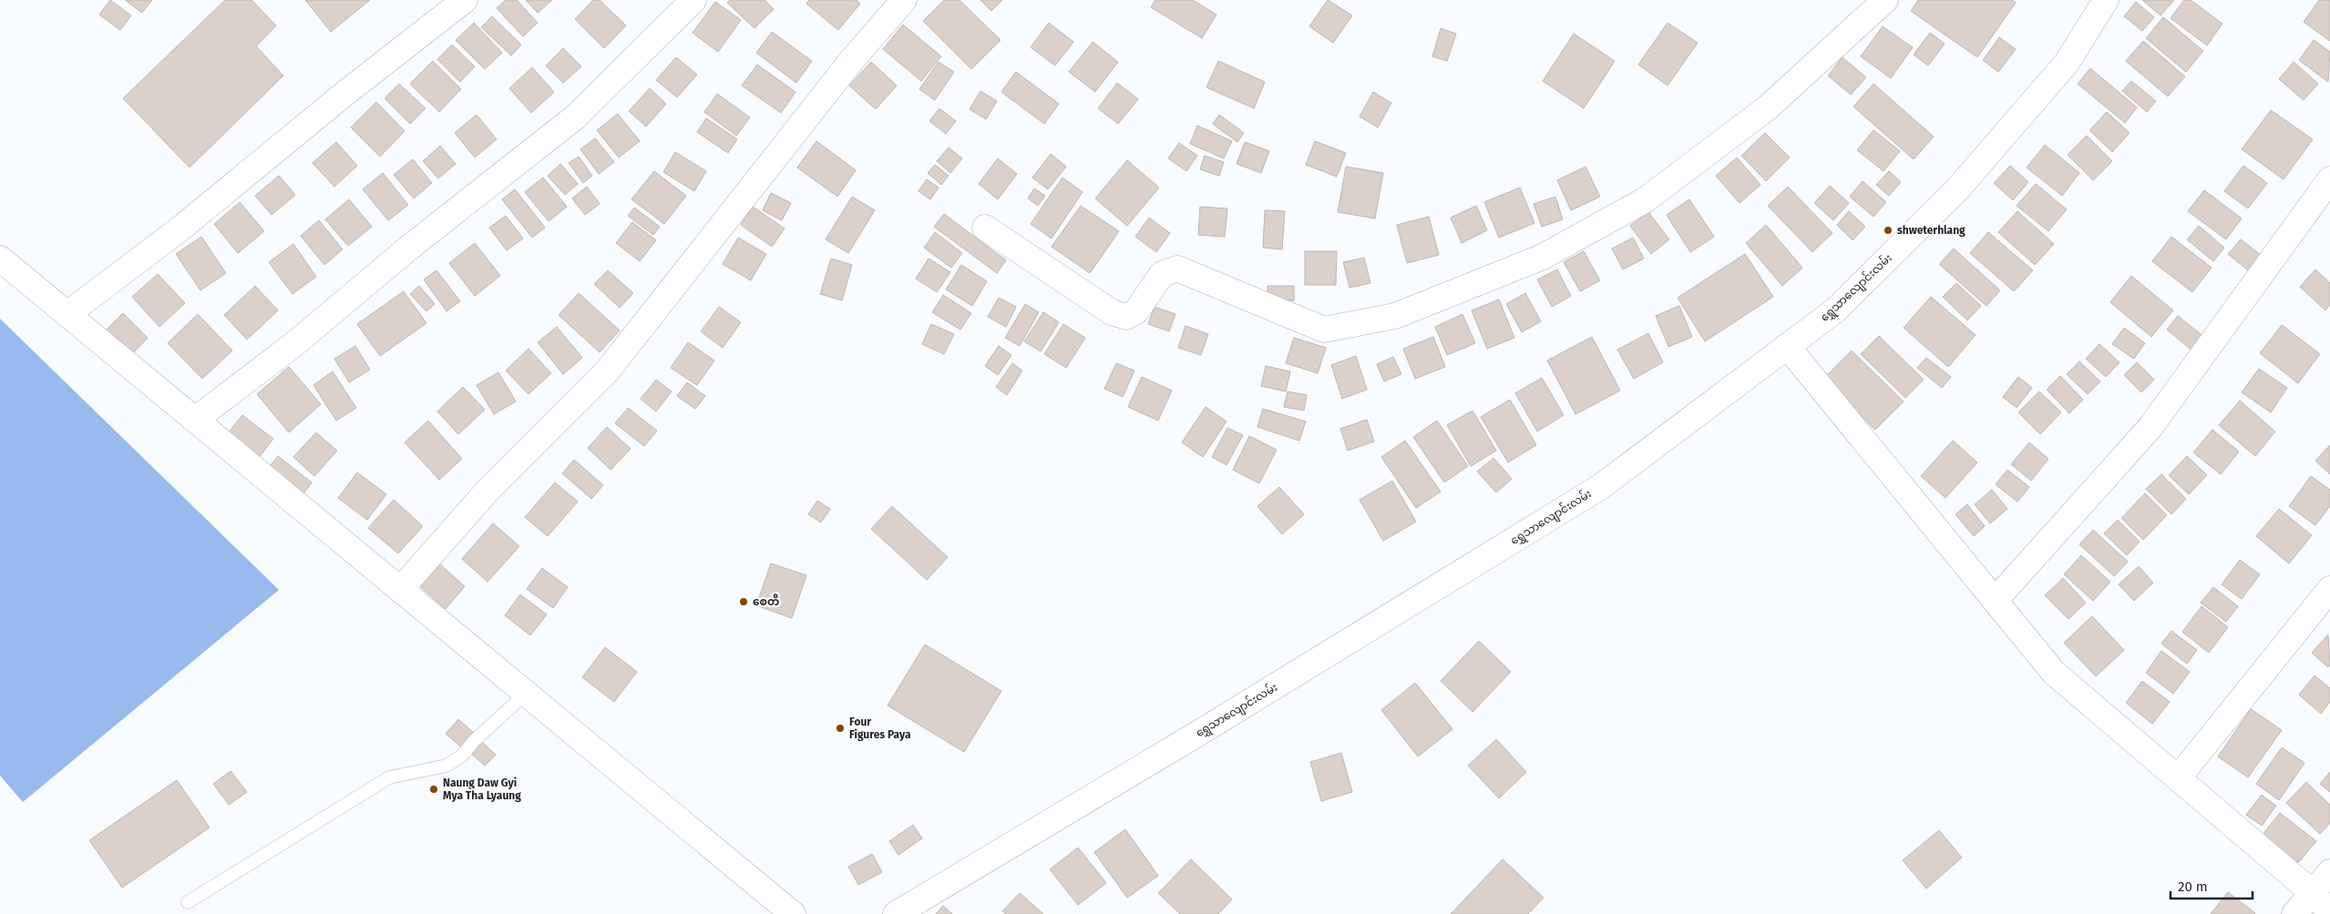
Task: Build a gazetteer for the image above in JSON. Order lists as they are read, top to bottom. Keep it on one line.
{"streets":{"street":["ရွှေသာလျောင်းလမ်း"]},"places":["shweterhlang","စေတီ","Four Figures Paya","Naung Daw Gyi Mya Tha Lyaung"],"scale_bar":"20 m"}
